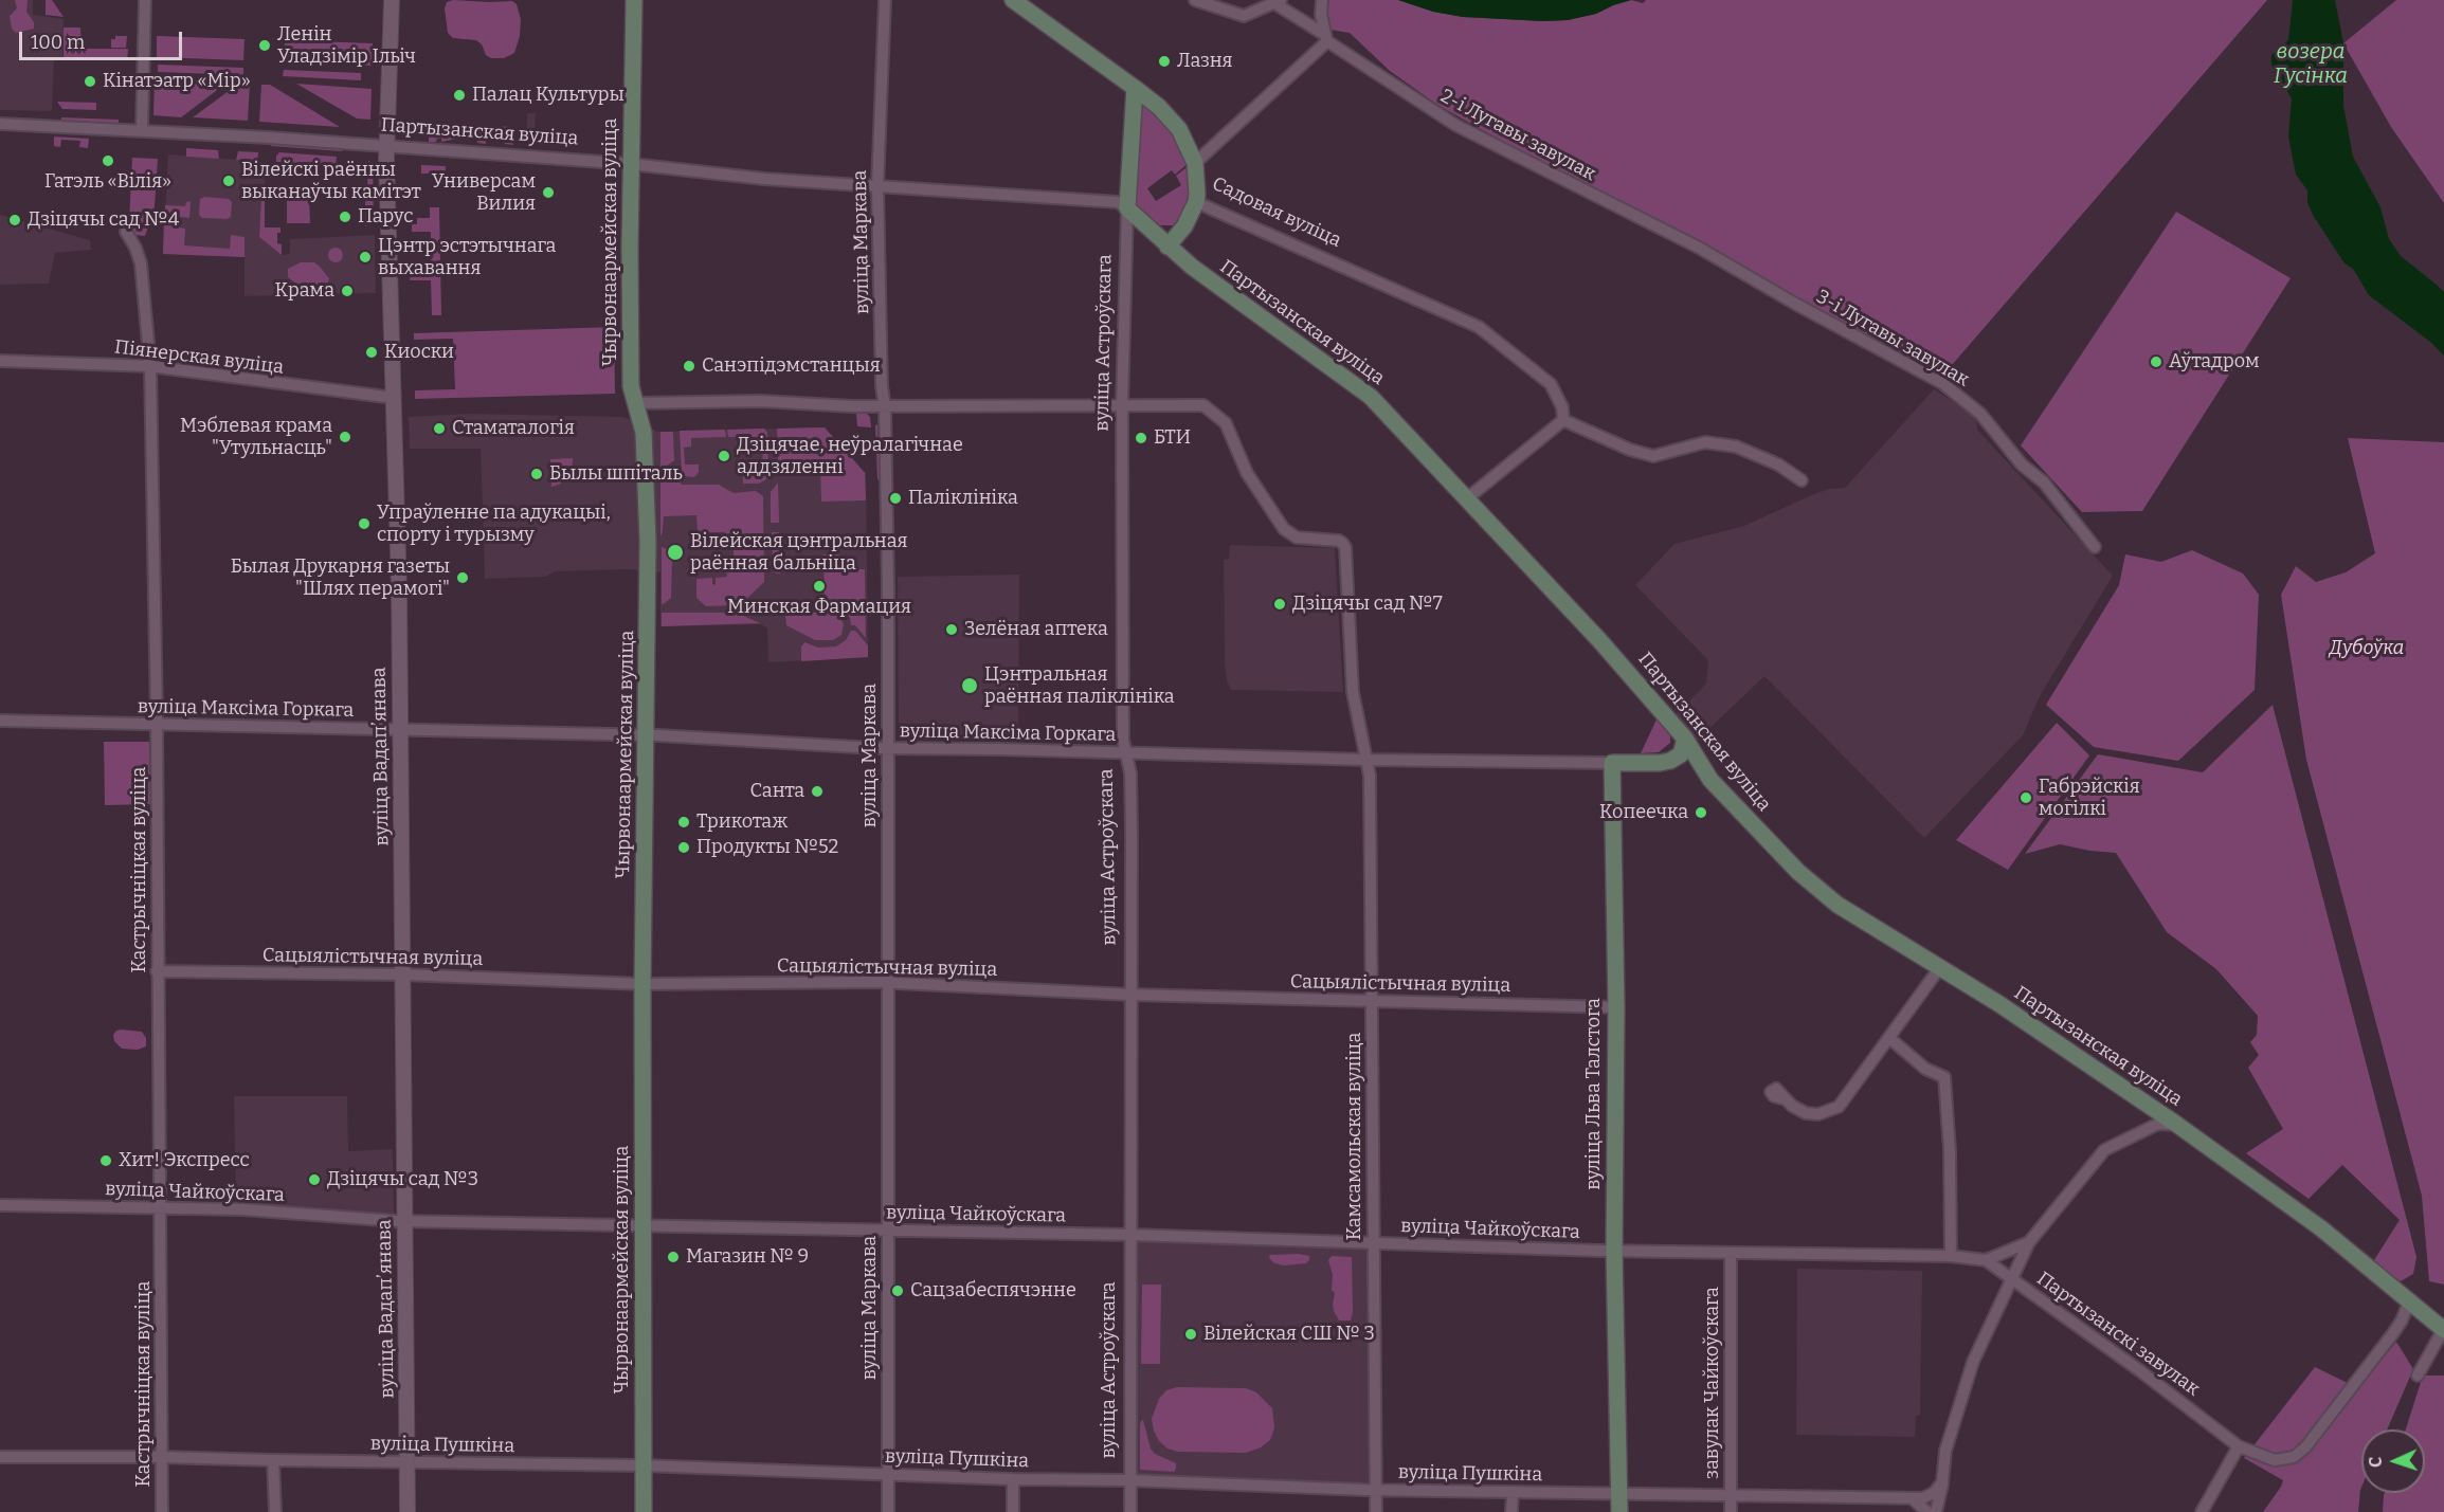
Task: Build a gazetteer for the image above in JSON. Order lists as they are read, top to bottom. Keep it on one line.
{"streets":{"main road":["Партызанская вуліца","Садовая вуліца","Чырвонаармейская вуліца","вуліца Астроўскага","вуліца Льва Талстога"],"street":["2-і Лугавы завулак","вуліца Маркава","3-і Лугавы завулак","Піянерская вуліца","вуліца Максіма Горкага","вуліца Вадапʼянава","Кастрычніцкая вуліца","Сацыялістычная вуліца","Камсамольская вуліца","вуліца Чайкоўскага","Партызанскі завулак","завулак Чайкоўскага","вуліца Пушкіна"]},"crossings":[["Партызанская вуліца","Чырвонаармейская вуліца"],["Партызанская вуліца","вуліца Маркава"],["Партызанская вуліца","вуліца Астроўскага"],["Партызанская вуліца","вуліца Вадапʼянава"],["Партызанская вуліца","Партызанскі завулак"],["2-і Лугавы завулак","3-і Лугавы завулак"],["Садовая вуліца","вуліца Астроўскага"],["Чырвонаармейская вуліца","вуліца Максіма Горкага"],["Чырвонаармейская вуліца","Сацыялістычная вуліца"],["Чырвонаармейская вуліца","вуліца Чайкоўскага"],["Чырвонаармейская вуліца","вуліца Пушкіна"],["вуліца Маркава","вуліца Максіма Горкага"],["вуліца Маркава","Сацыялістычная вуліца"],["вуліца Маркава","вуліца Чайкоўскага"],["вуліца Маркава","вуліца Пушкіна"],["вуліца Астроўскага","вуліца Максіма Горкага"],["вуліца Астроўскага","Сацыялістычная вуліца"],["вуліца Астроўскага","вуліца Чайкоўскага"],["вуліца Астроўскага","вуліца Пушкіна"],["Піянерская вуліца","вуліца Вадапʼянава"],["Піянерская вуліца","Кастрычніцкая вуліца"],["вуліца Максіма Горкага","вуліца Вадапʼянава"],["вуліца Максіма Горкага","Кастрычніцкая вуліца"],["вуліца Максіма Горкага","вуліца Льва Талстога"],["вуліца Максіма Горкага","Камсамольская вуліца"],["вуліца Вадапʼянава","Сацыялістычная вуліца"],["вуліца Вадапʼянава","вуліца Чайкоўскага"],["вуліца Вадапʼянава","вуліца Пушкіна"],["Кастрычніцкая вуліца","Сацыялістычная вуліца"],["Кастрычніцкая вуліца","вуліца Чайкоўскага"],["Кастрычніцкая вуліца","вуліца Пушкіна"],["Сацыялістычная вуліца","вуліца Льва Талстога"],["Сацыялістычная вуліца","Камсамольская вуліца"],["вуліца Льва Талстога","вуліца Чайкоўскага"],["вуліца Льва Талстога","вуліца Пушкіна"],["Камсамольская вуліца","вуліца Чайкоўскага"],["Камсамольская вуліца","вуліца Пушкіна"],["вуліца Чайкоўскага","Партызанскі завулак"],["вуліца Чайкоўскага","завулак Чайкоўскага"],["завулак Чайкоўскага","вуліца Пушкіна"]],"water":["возера Гусінка"],"parks":["Дубоўка"],"places":["Ленін Уладзімір Ільіч","Лазня","Кінатэатр «Мір»","Палац Культуры","Гатэль «Вілія»","Вілейскі раённы выканаўчы камітэт","Универсам Вилия","Парус","Дзіцячы сад №4","Цэнтр эстэтычнага выхавання","Крама","Киоски","Аўтадром","Санэпідэмстанцыя","Стаматалогія","Мэблевая крама \"Утульнасць\"","БТИ","Дзіцячае, неўралагічнае аддзяленні","Былы шпіталь","Паліклініка","Упраўленне па адукацыі, спорту і турызму","Вілейская цэнтральная раённая бальніца","Былая Друкарня газеты \"Шлях перамогі\"","Минская Фармация","Дзіцячы сад №7","Зелёная аптека","Цэнтральная раённая паліклініка","Санта","Габрэйскія могілкі","Копеечка","Трикотаж","Продукты №52","Хит! Экспресс","Дзіцячы сад №3","Магазин № 9","Сацзабеспячэнне","Вілейская СШ № 3"],"scale_bar":"100 m","north":"left"}
